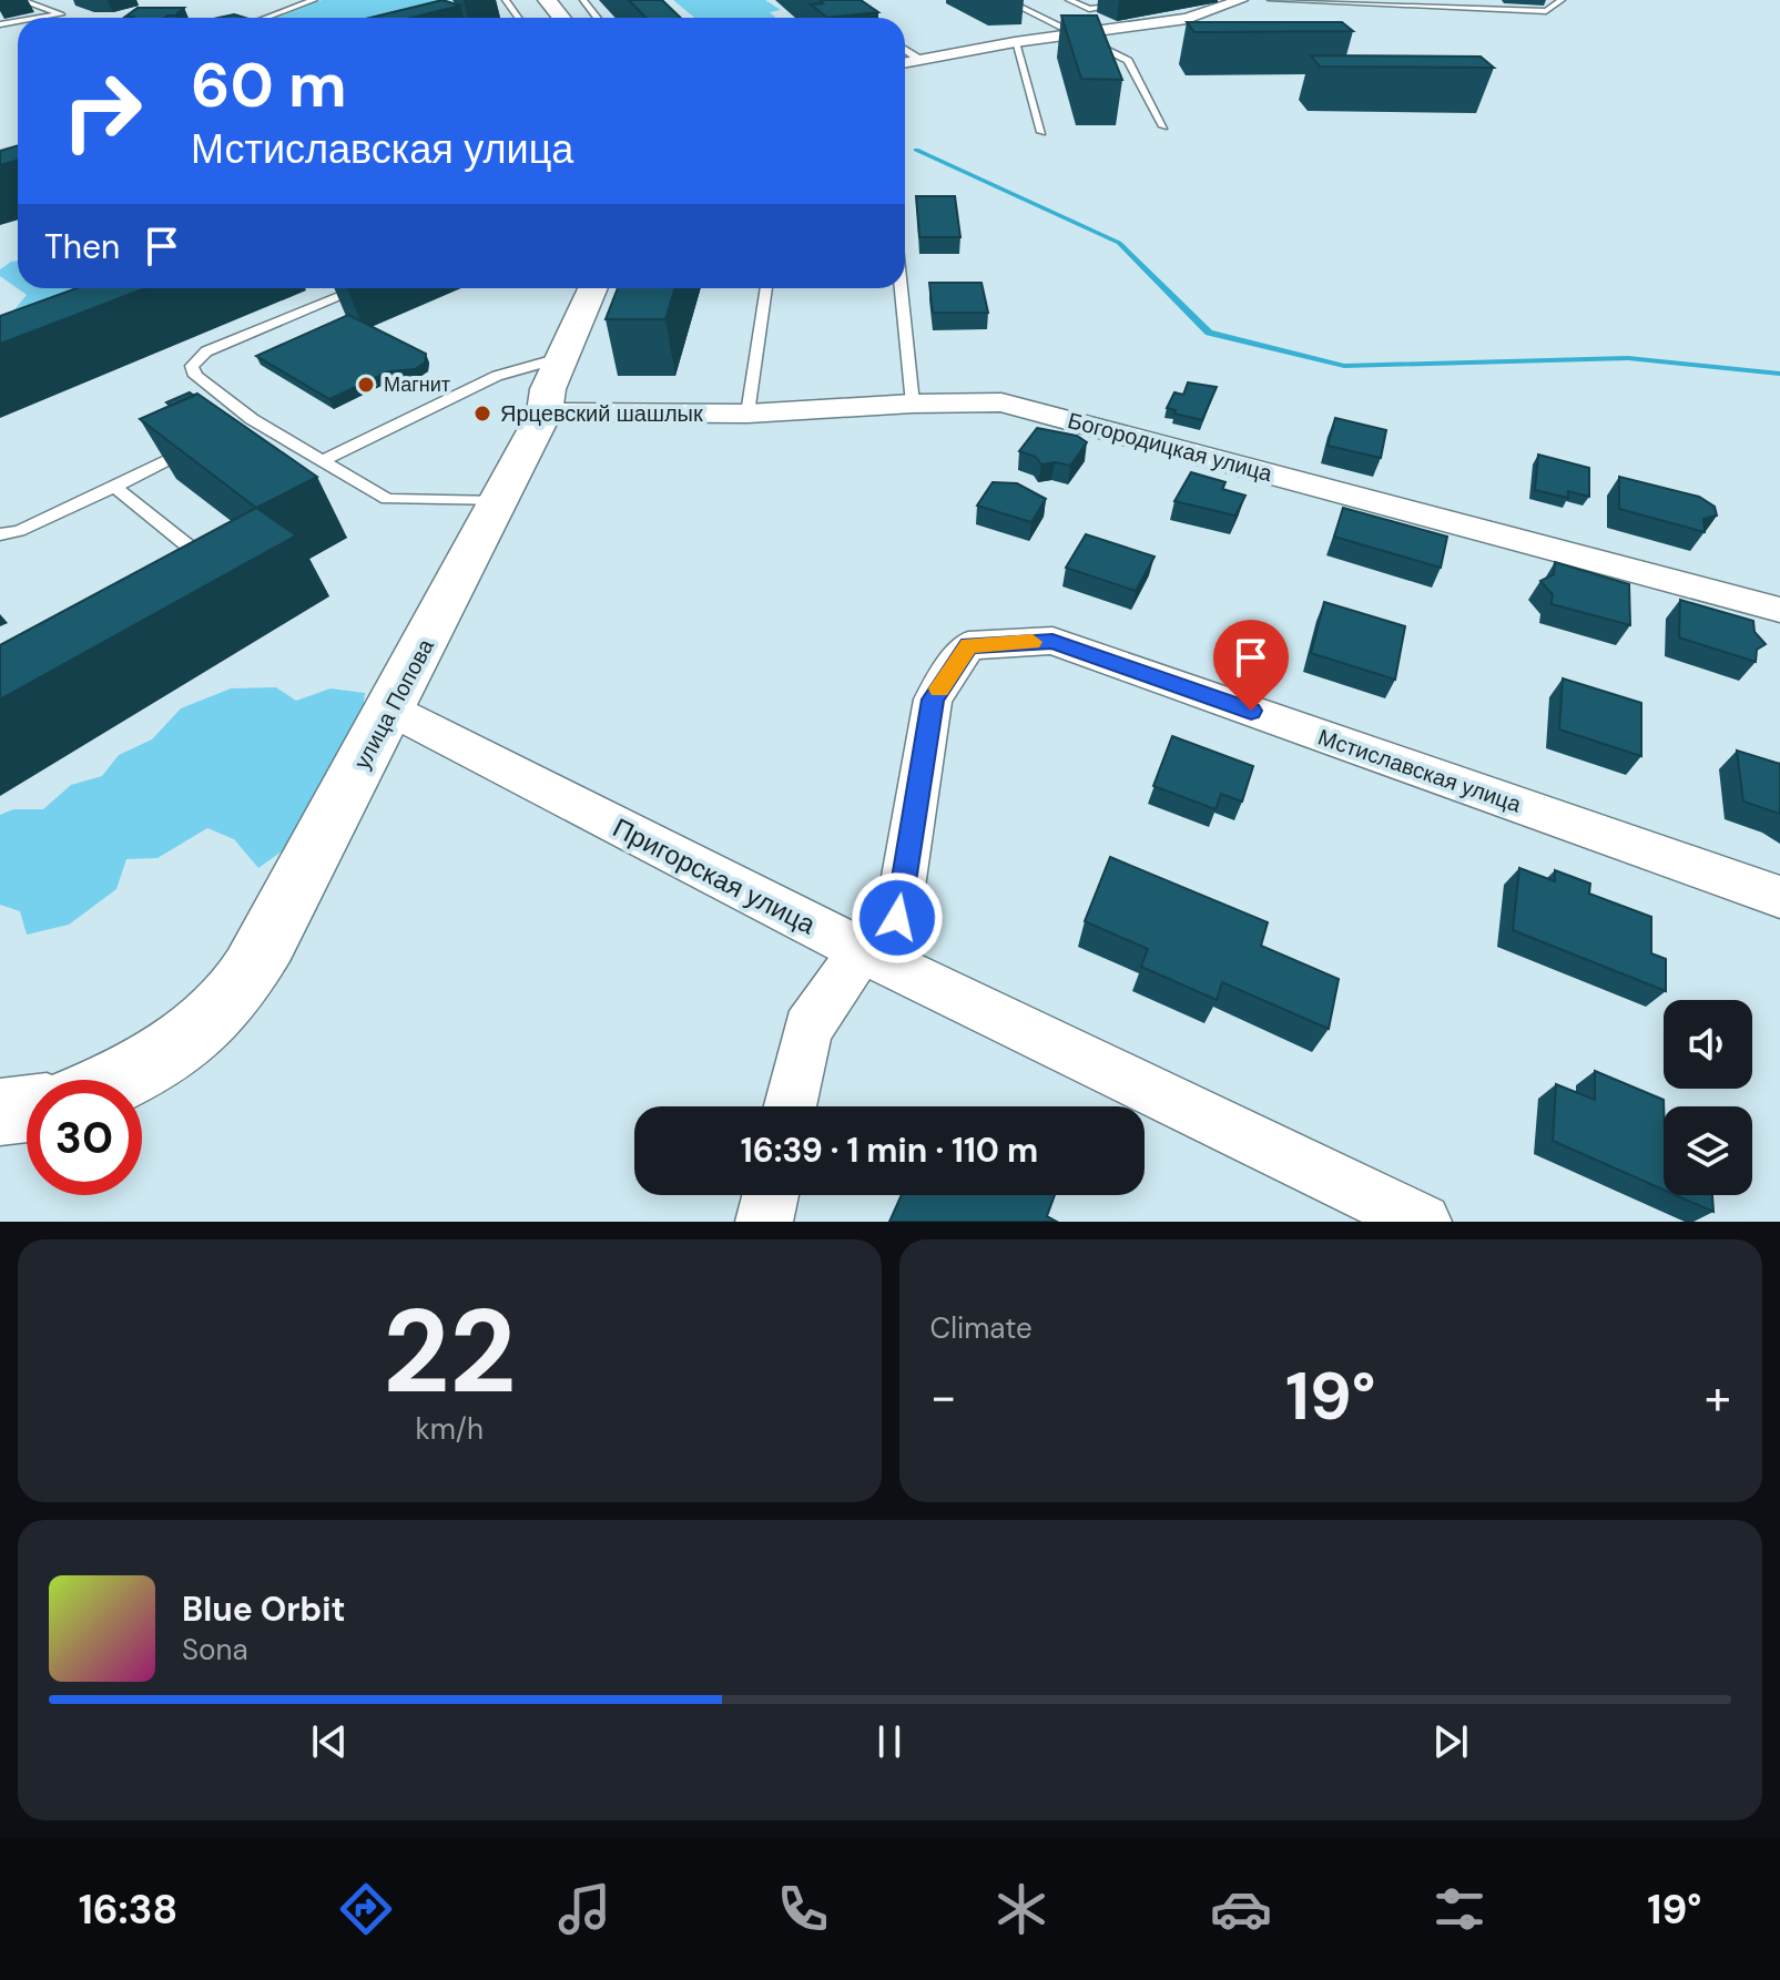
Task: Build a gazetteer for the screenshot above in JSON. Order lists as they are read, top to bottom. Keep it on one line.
{"streets":{"street":["Богородицкая улица","улица Попова","Мстиславская улица","Пригорская улица"]},"crossings":[["Богородицкая улица","улица Попова"],["улица Попова","Пригорская улица"],["Мстиславская улица","Пригорская улица"]],"places":["Магнит","Ярцевский шашлык"],"page":{"turn":["60 m","Мстиславская улица"],"then":"Then","limit":"30","trip":"16:39 · 1 min · 110 m","tile":[["22","km/h"],"Climate"],"heat":["−","19°","+"],"song":["Blue Orbit","Sona"],"tabs":["16:38","19°"]}}
